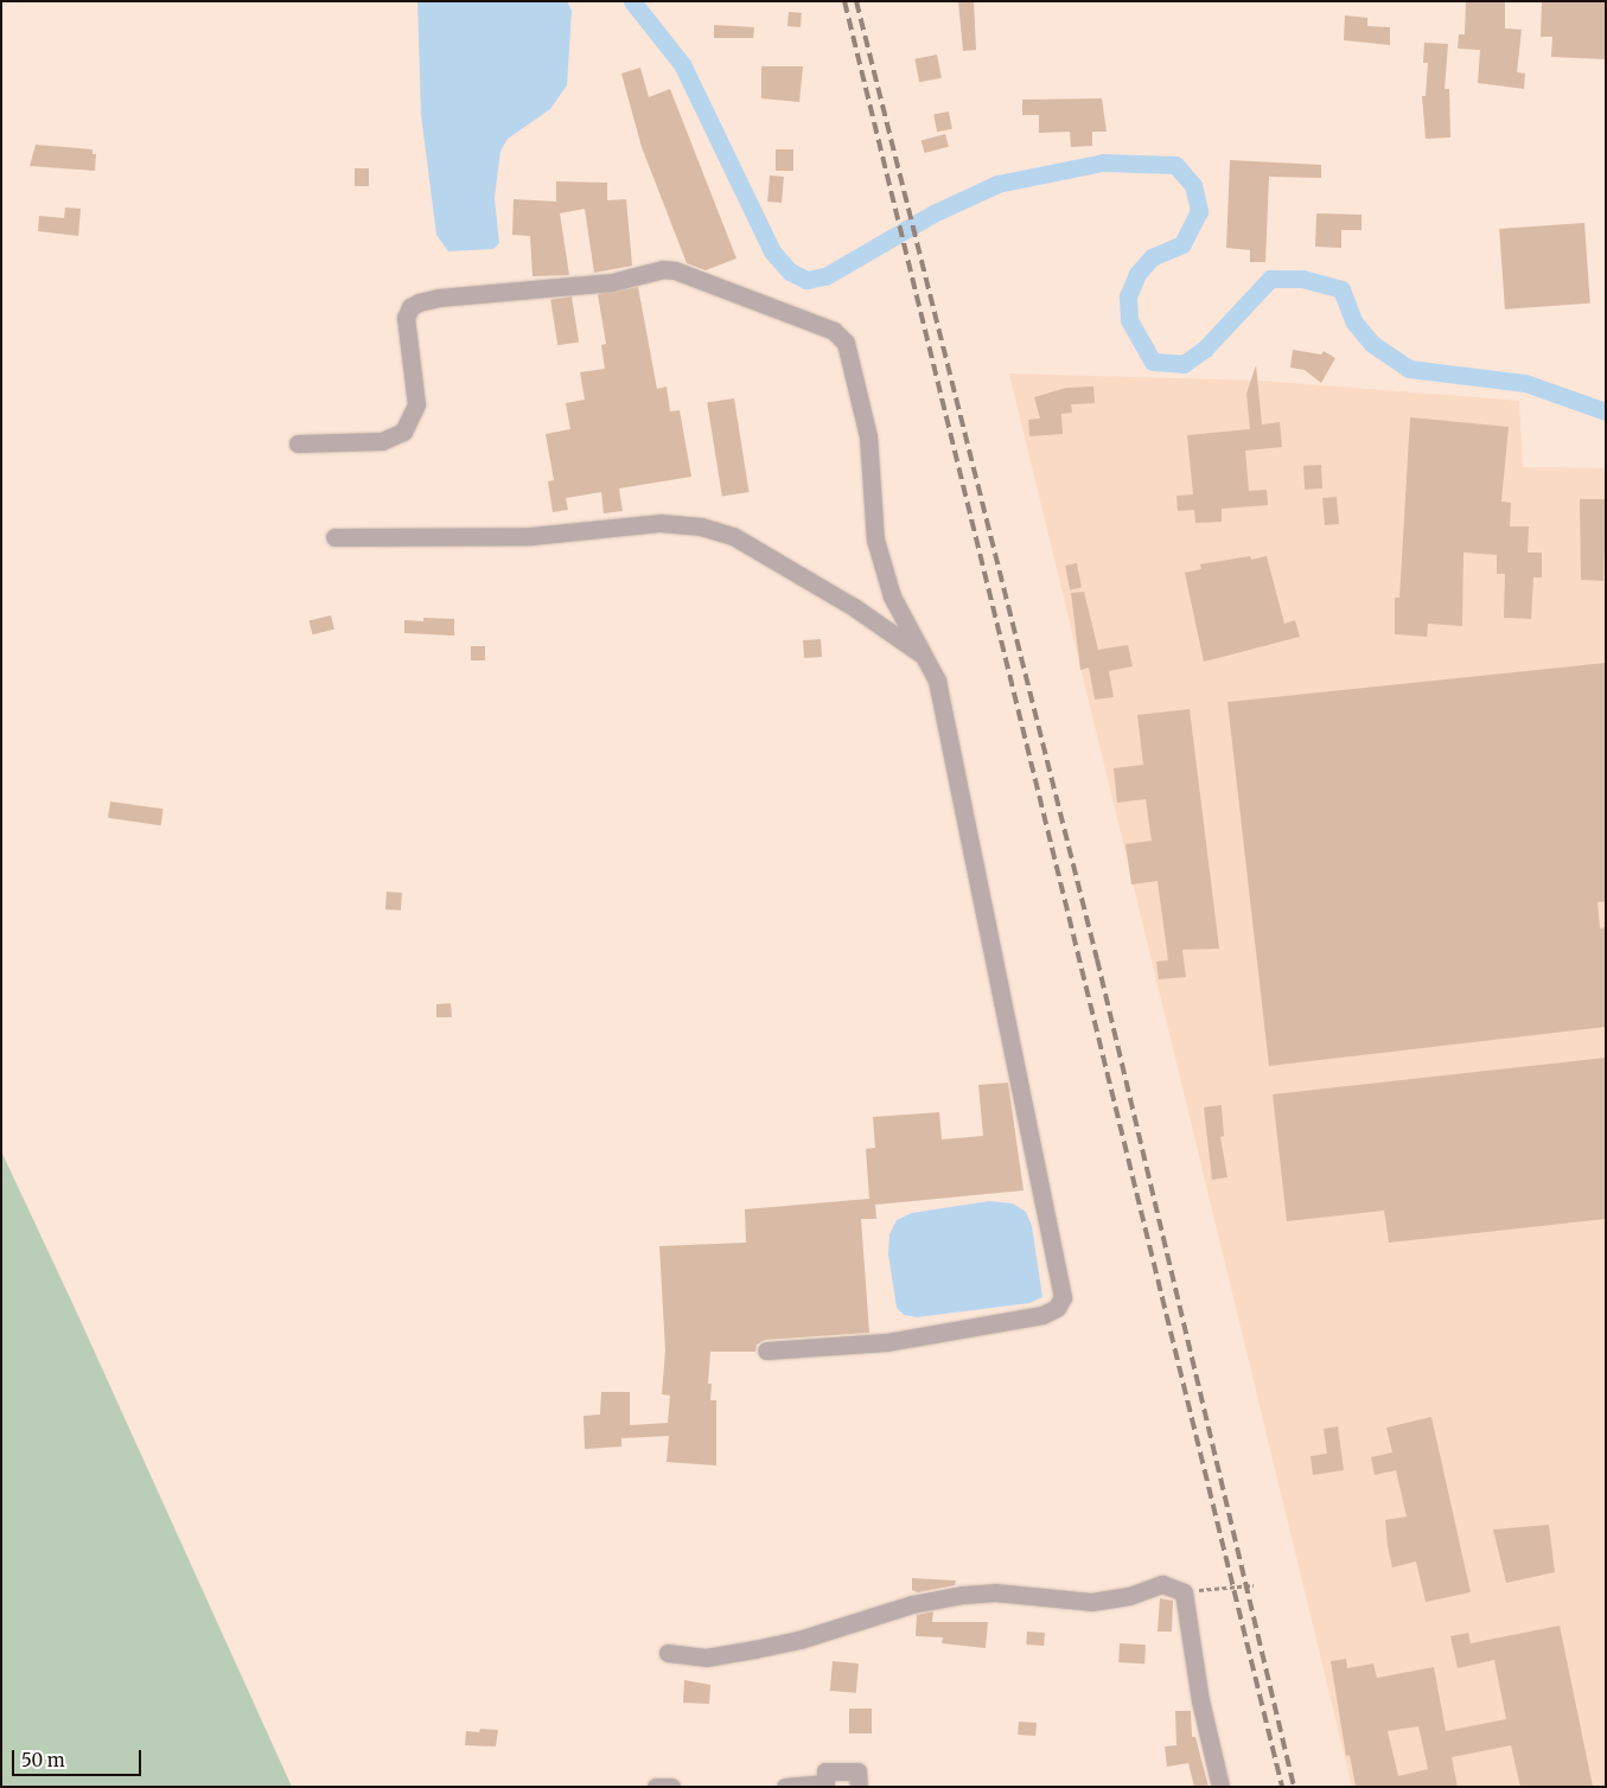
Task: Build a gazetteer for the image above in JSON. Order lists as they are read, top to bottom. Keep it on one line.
{"scale_bar":"50 m"}
